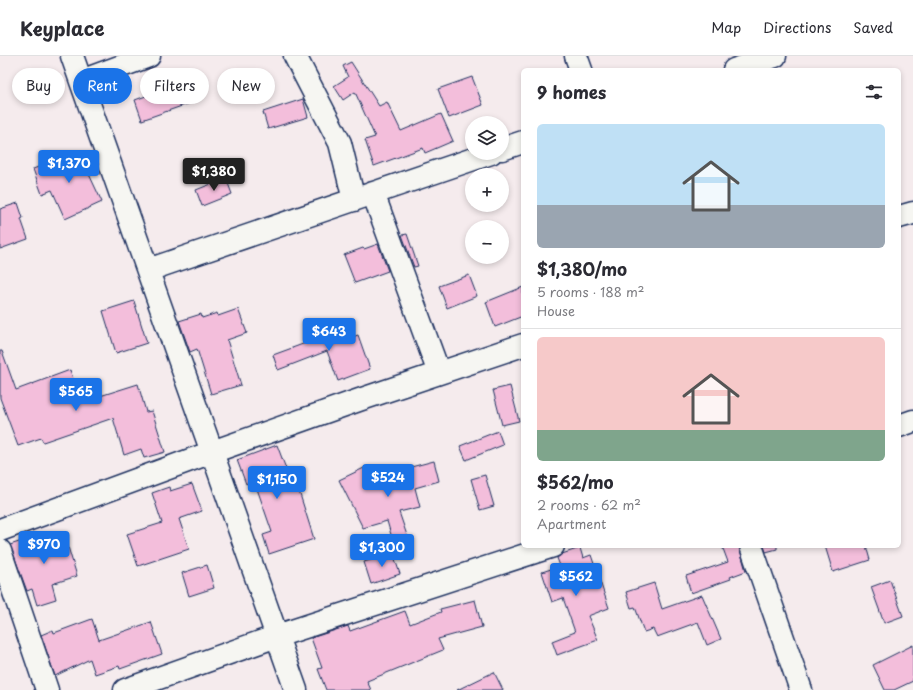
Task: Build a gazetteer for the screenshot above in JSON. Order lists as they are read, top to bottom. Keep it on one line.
{"page":{"header":"Keyplace","nav":["Map","Directions","Saved"],"chip":["Buy","Rent","Filters","New"],"heading":"9 homes","map_buttons":["+","−"],"list":[{"name":"$1,380/mo","note":"5 rooms · 188 m² · House"},{"name":"$562/mo","note":"2 rooms · 62 m² · Apartment"}],"price":["$1,370","$1,380","$643","$565","$524","$1,150","$970","$1,300","$562"]}}
